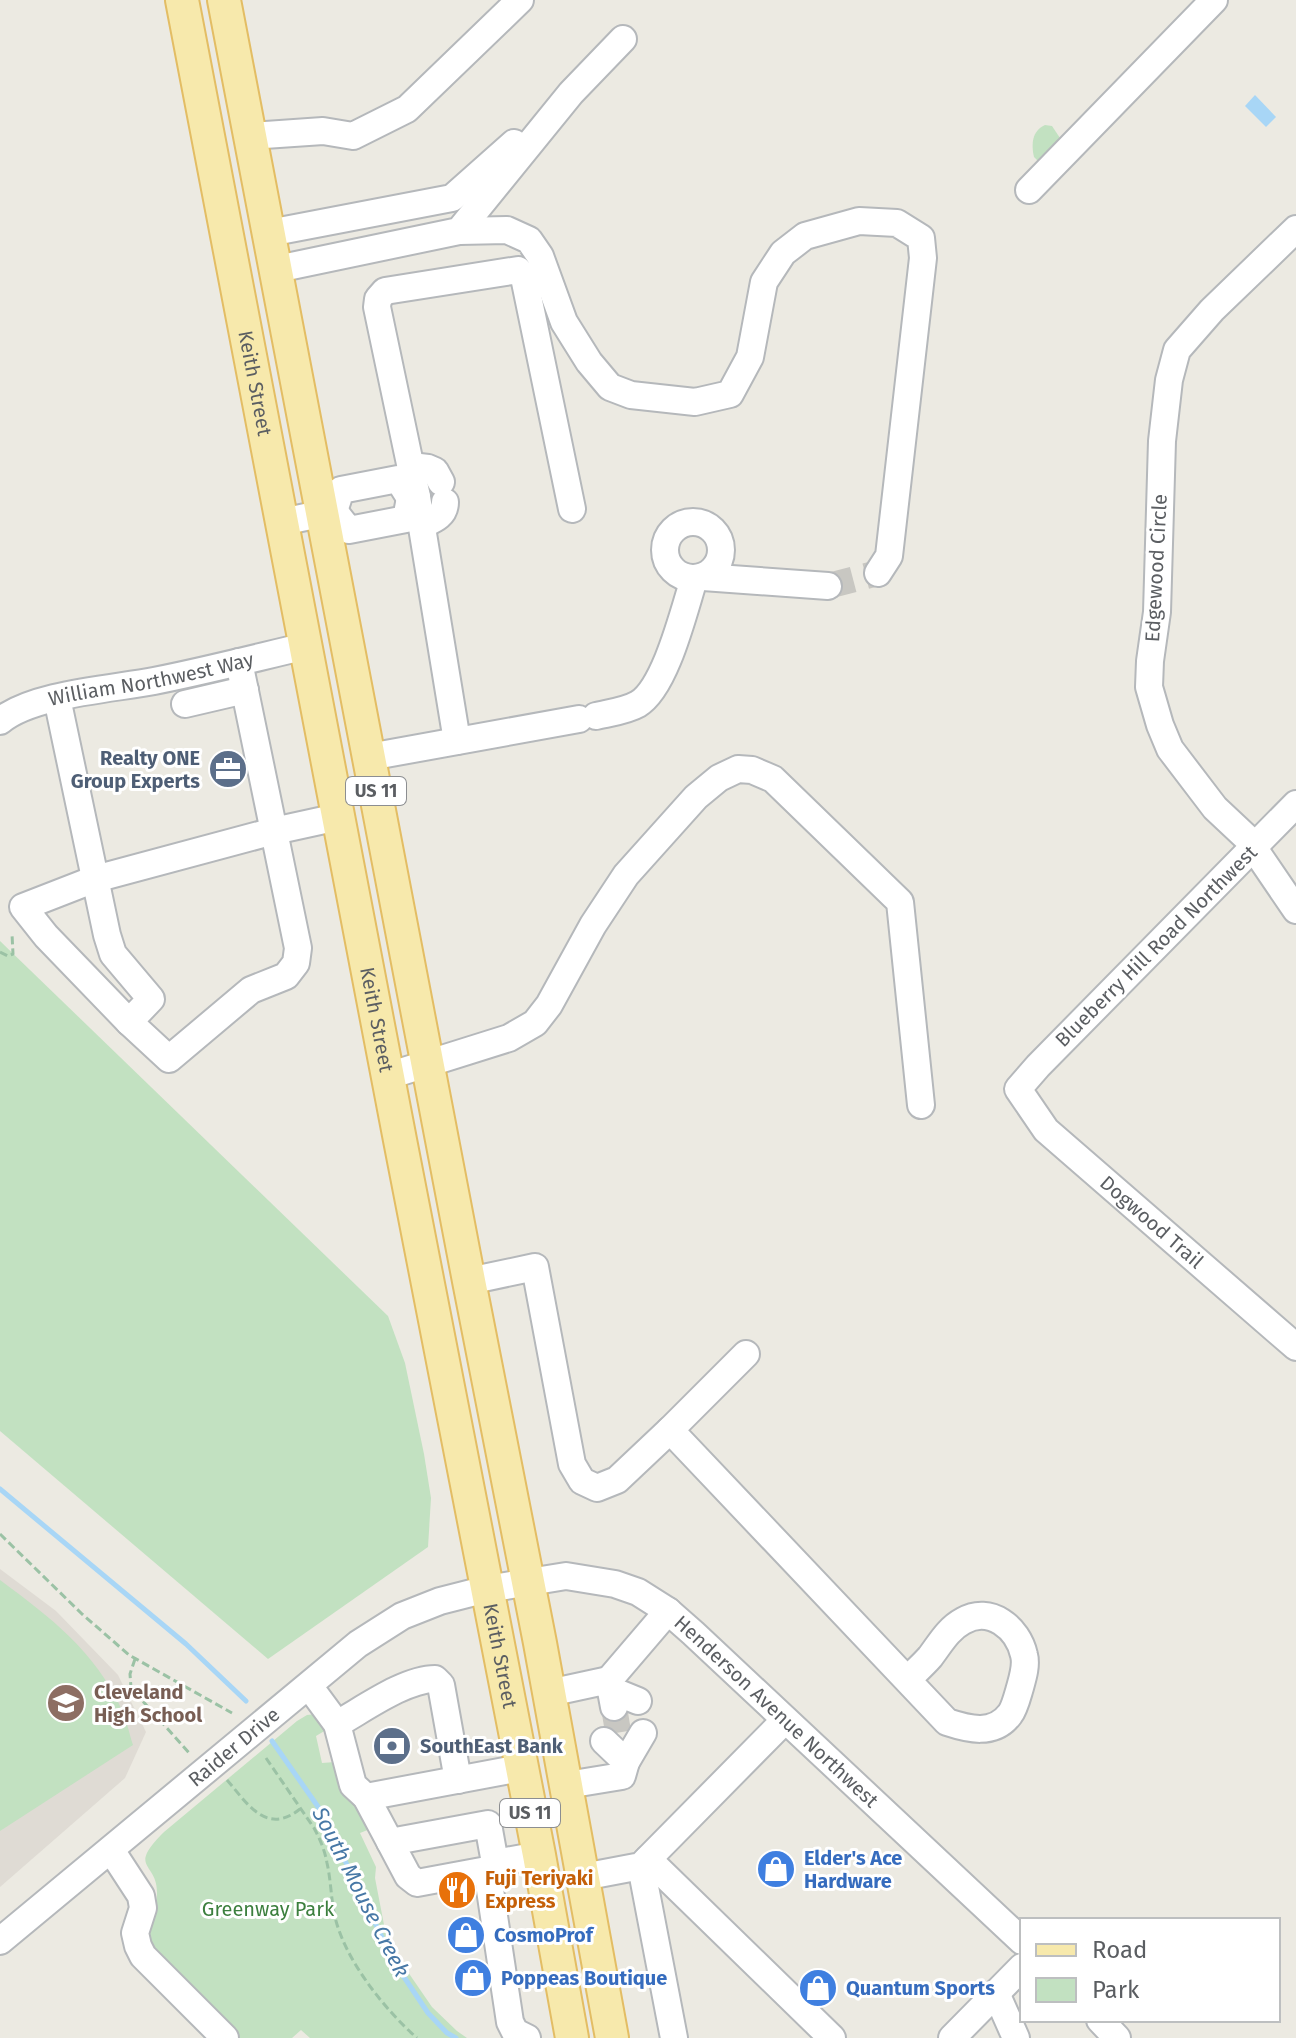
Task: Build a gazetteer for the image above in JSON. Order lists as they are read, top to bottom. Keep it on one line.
{"streets":{"main road":["Keith Street","US 11"],"street":["Edgewood Circle","William Northwest Way","Blueberry Hill Road Northwest","Dogwood Trail","Henderson Avenue Northwest","Raider Drive"]},"crossings":[["Keith Street","William Northwest Way"],["Keith Street","Henderson Avenue Northwest"],["Keith Street","Raider Drive"],["Edgewood Circle","Blueberry Hill Road Northwest"],["Blueberry Hill Road Northwest","Dogwood Trail"],["Henderson Avenue Northwest","Raider Drive"]],"water":["South Mouse Creek"],"parks":["Greenway Park"],"places":{"office":["Realty ONE Group Experts"],"school or university":["Cleveland High School"],"bank":["SouthEast Bank"],"shop":["Elder's Ace Hardware","CosmoProf","Poppeas Boutique","Quantum Sports"],"restaurant":["Fuji Teriyaki Express"]},"legend":["Road","Park"]}
